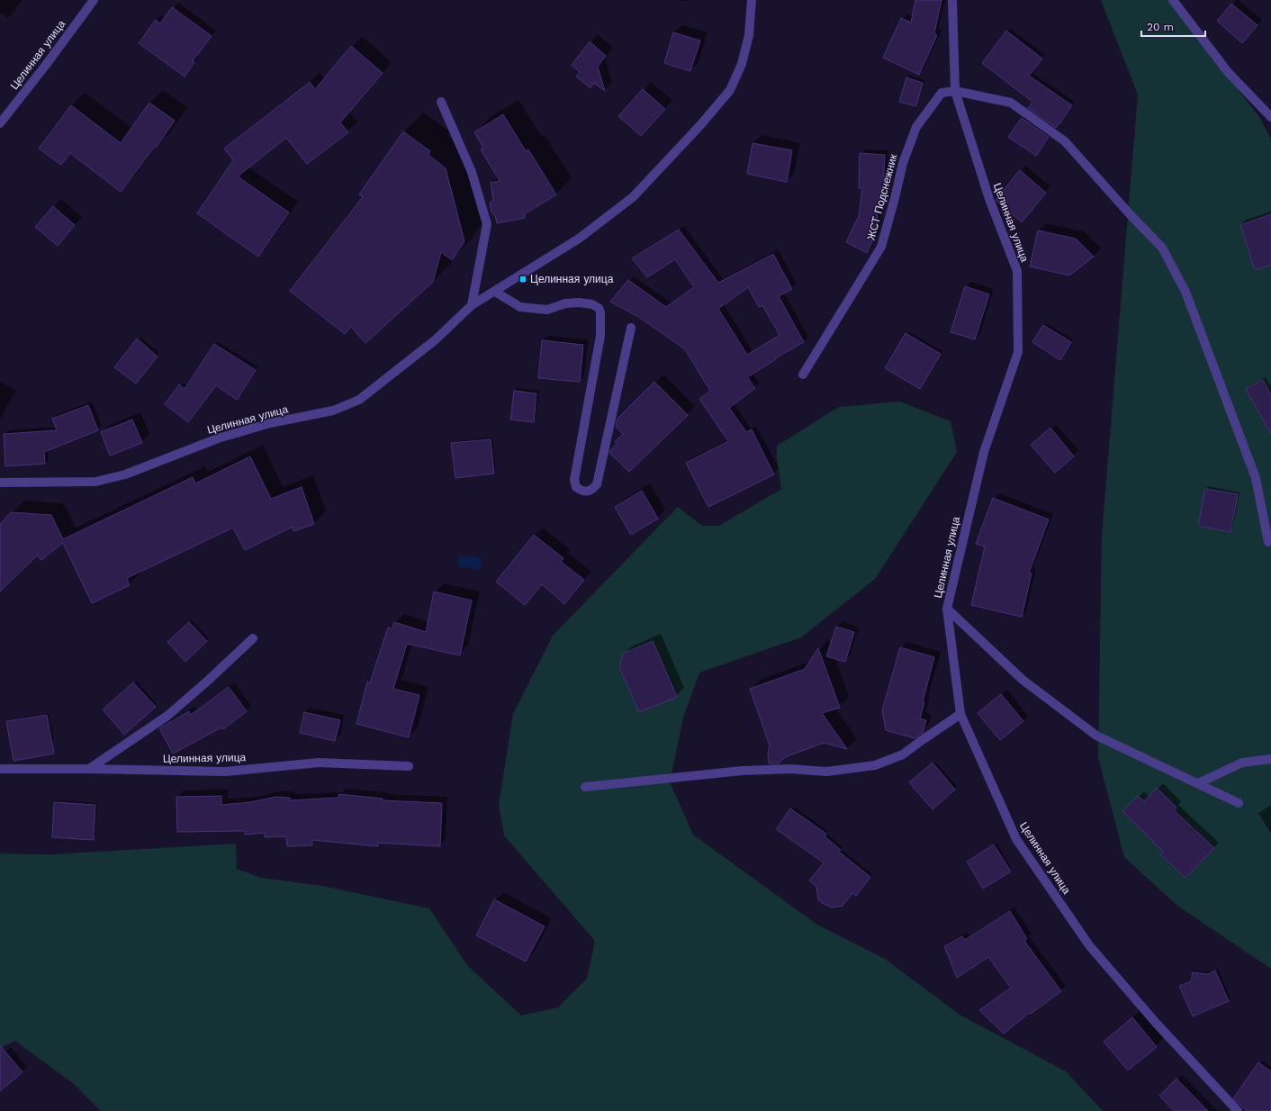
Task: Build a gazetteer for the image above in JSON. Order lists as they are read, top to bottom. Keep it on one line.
{"streets":{"street":["Целинная улица","ЖСТ Подснежник"]},"crossings":[["Целинная улица","ЖСТ Подснежник"]],"places":{"transit":["Целинная улица"]},"scale_bar":"20 m"}
